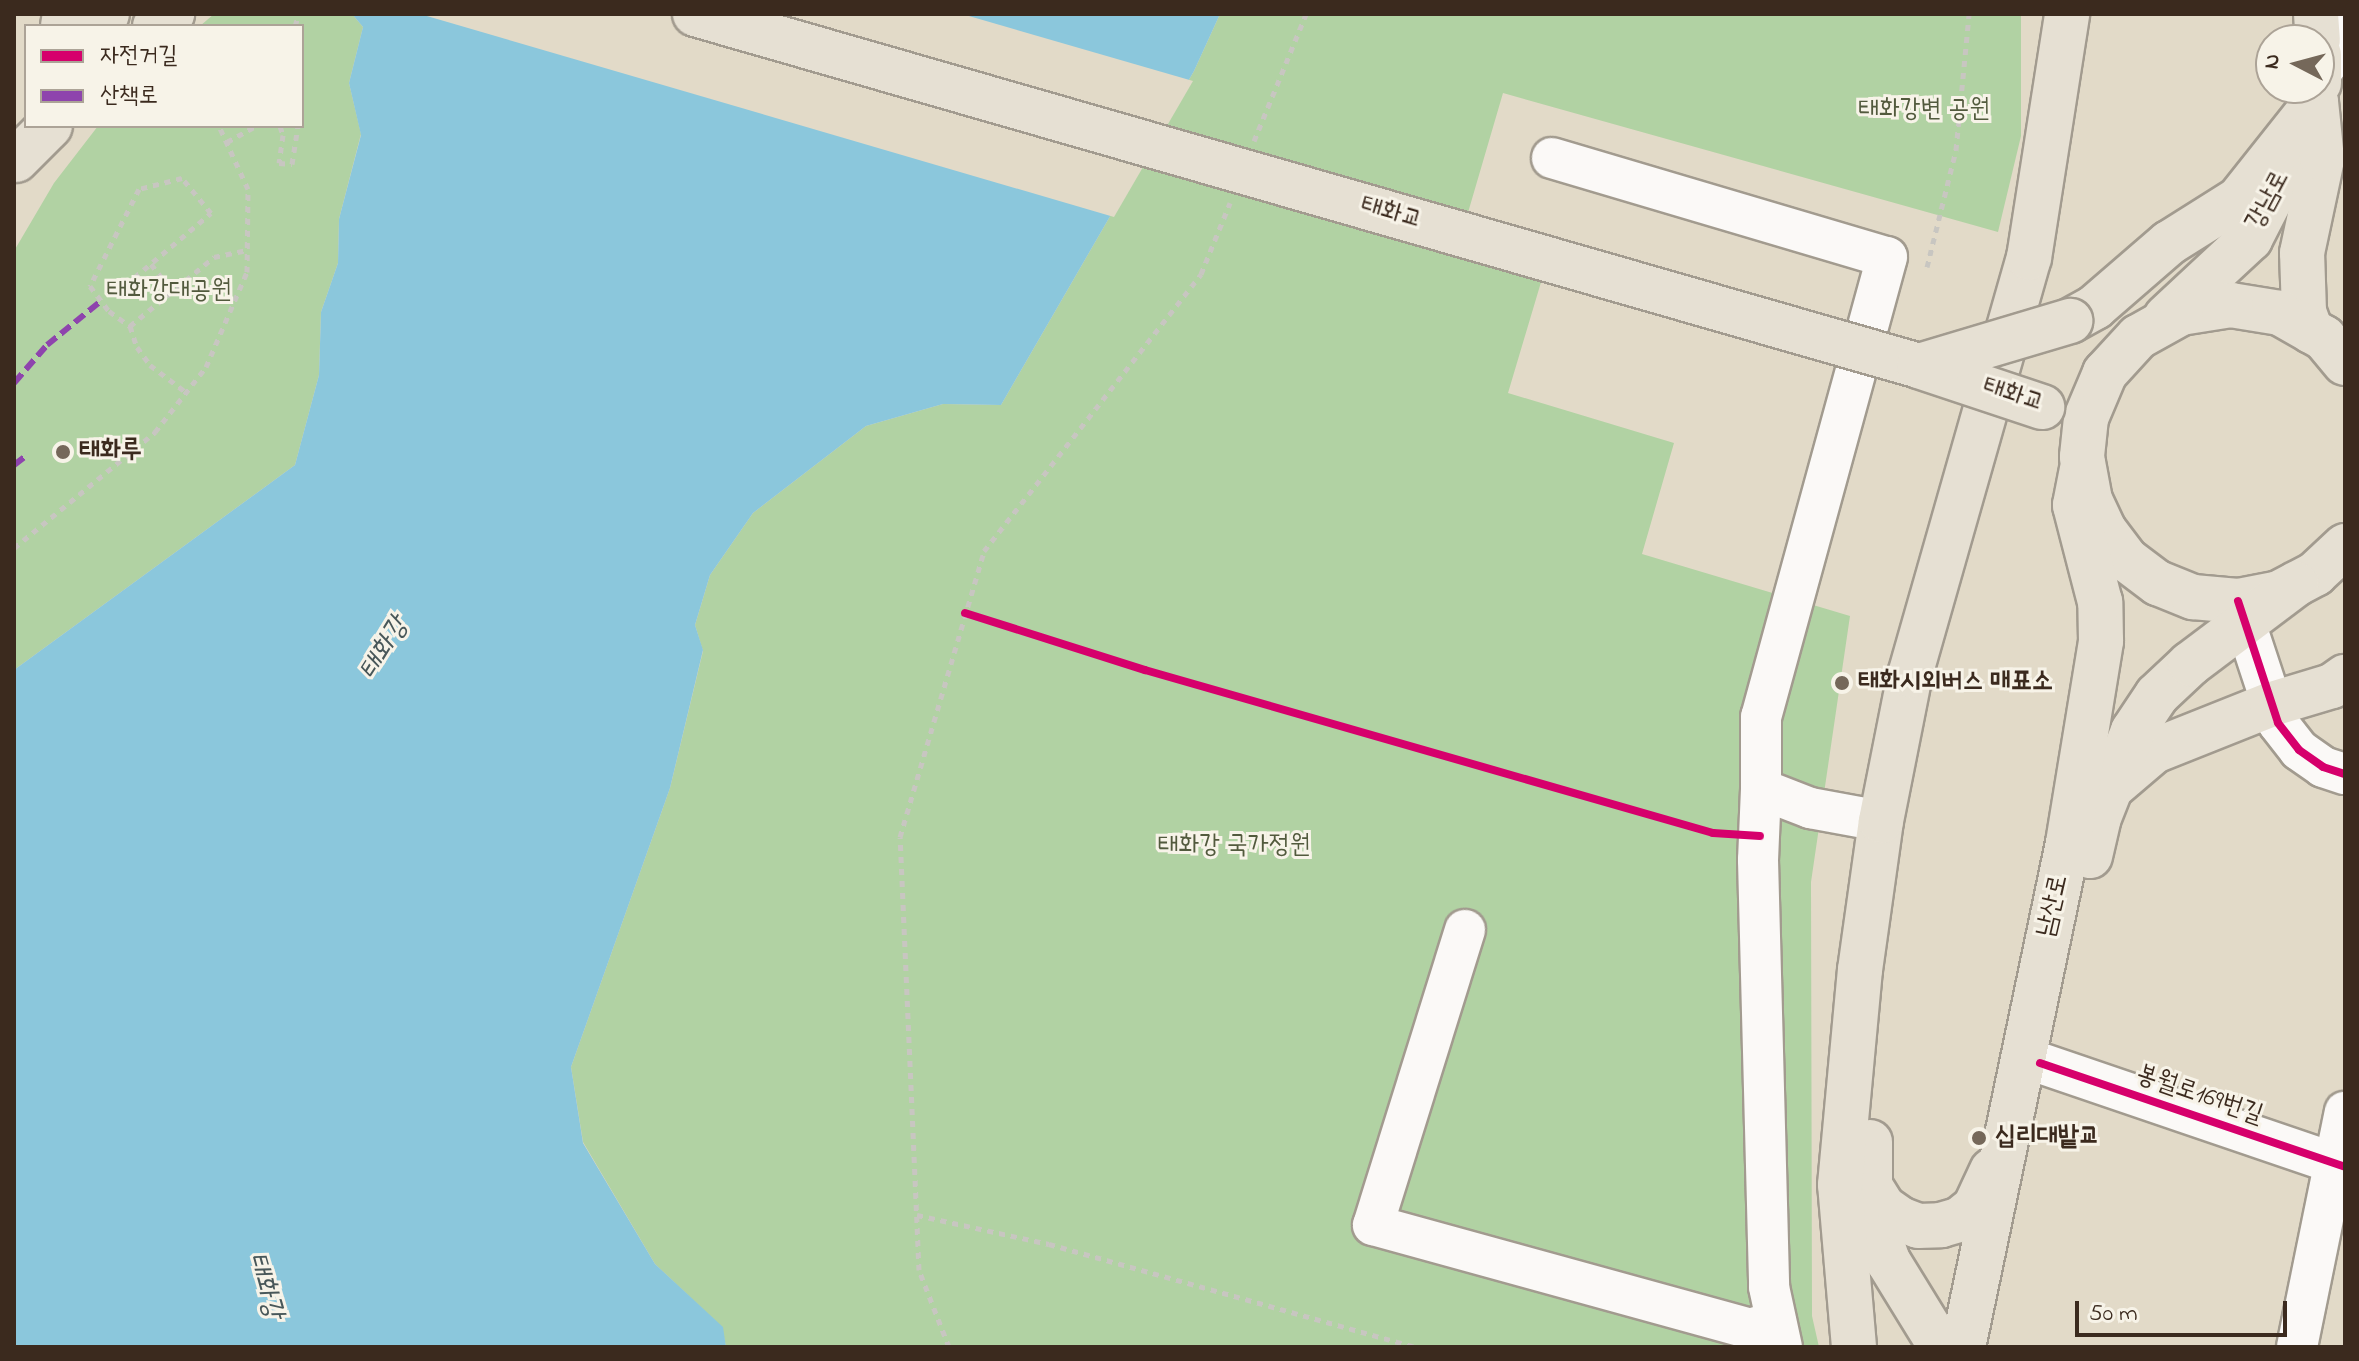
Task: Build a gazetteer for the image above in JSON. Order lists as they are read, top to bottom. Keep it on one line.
{"streets":{"main road":["강남로","태화교","남산로"],"street":["봉월로169번길"]},"crossings":[["남산로","봉월로169번길"]],"water":["태화강"],"parks":["태화강변 공원","태화강대공원","태화강 국가정원"],"places":["태화루","태화시외버스 매표소","십리대밭교"],"legend":["자전거길","산책로"],"scale_bar":"50 m","north":"left"}
